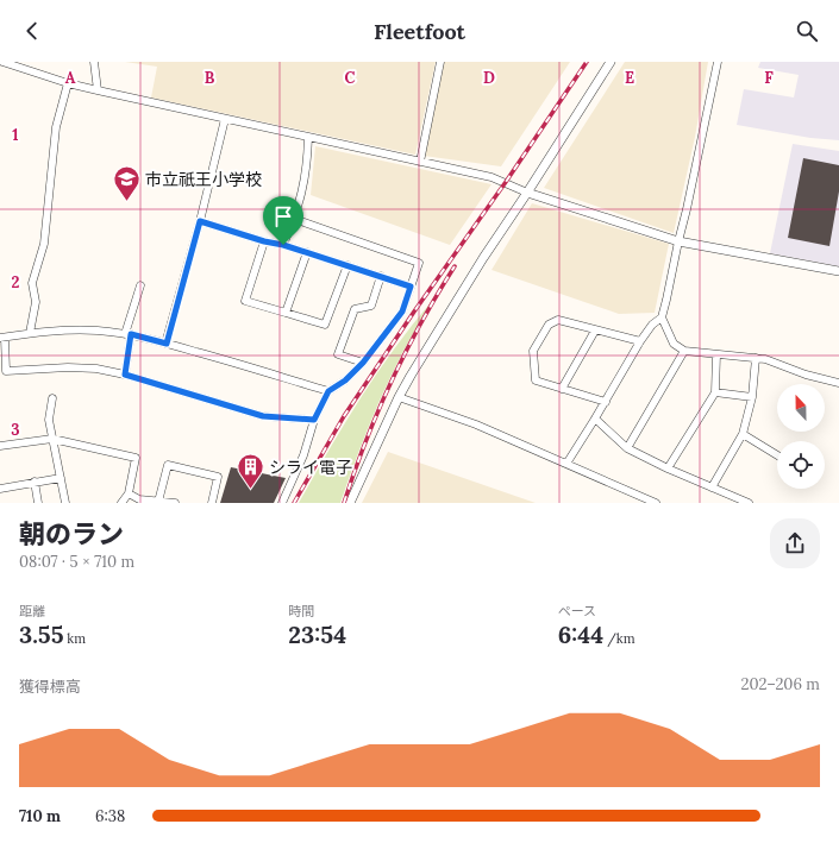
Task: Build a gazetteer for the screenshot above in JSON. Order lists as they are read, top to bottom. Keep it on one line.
{"places":{"school or university":["市立祇王小学校"],"building":["シライ電子"]},"north":"top","page":{"header":"Fleetfoot","heading":["朝のラン","08:07 · 5 × 710 m"],"stats":[["距離","3.55 km"],["時間","23:54"],["ペース","6:44 /km"]],"chart":["獲得標高","202–206 m"],"list":[{"name":"710 m","note":"6:38"}]},"grid":{"columns":["A","B","C","D","E","F"],"rows":["1","2","3"]}}
